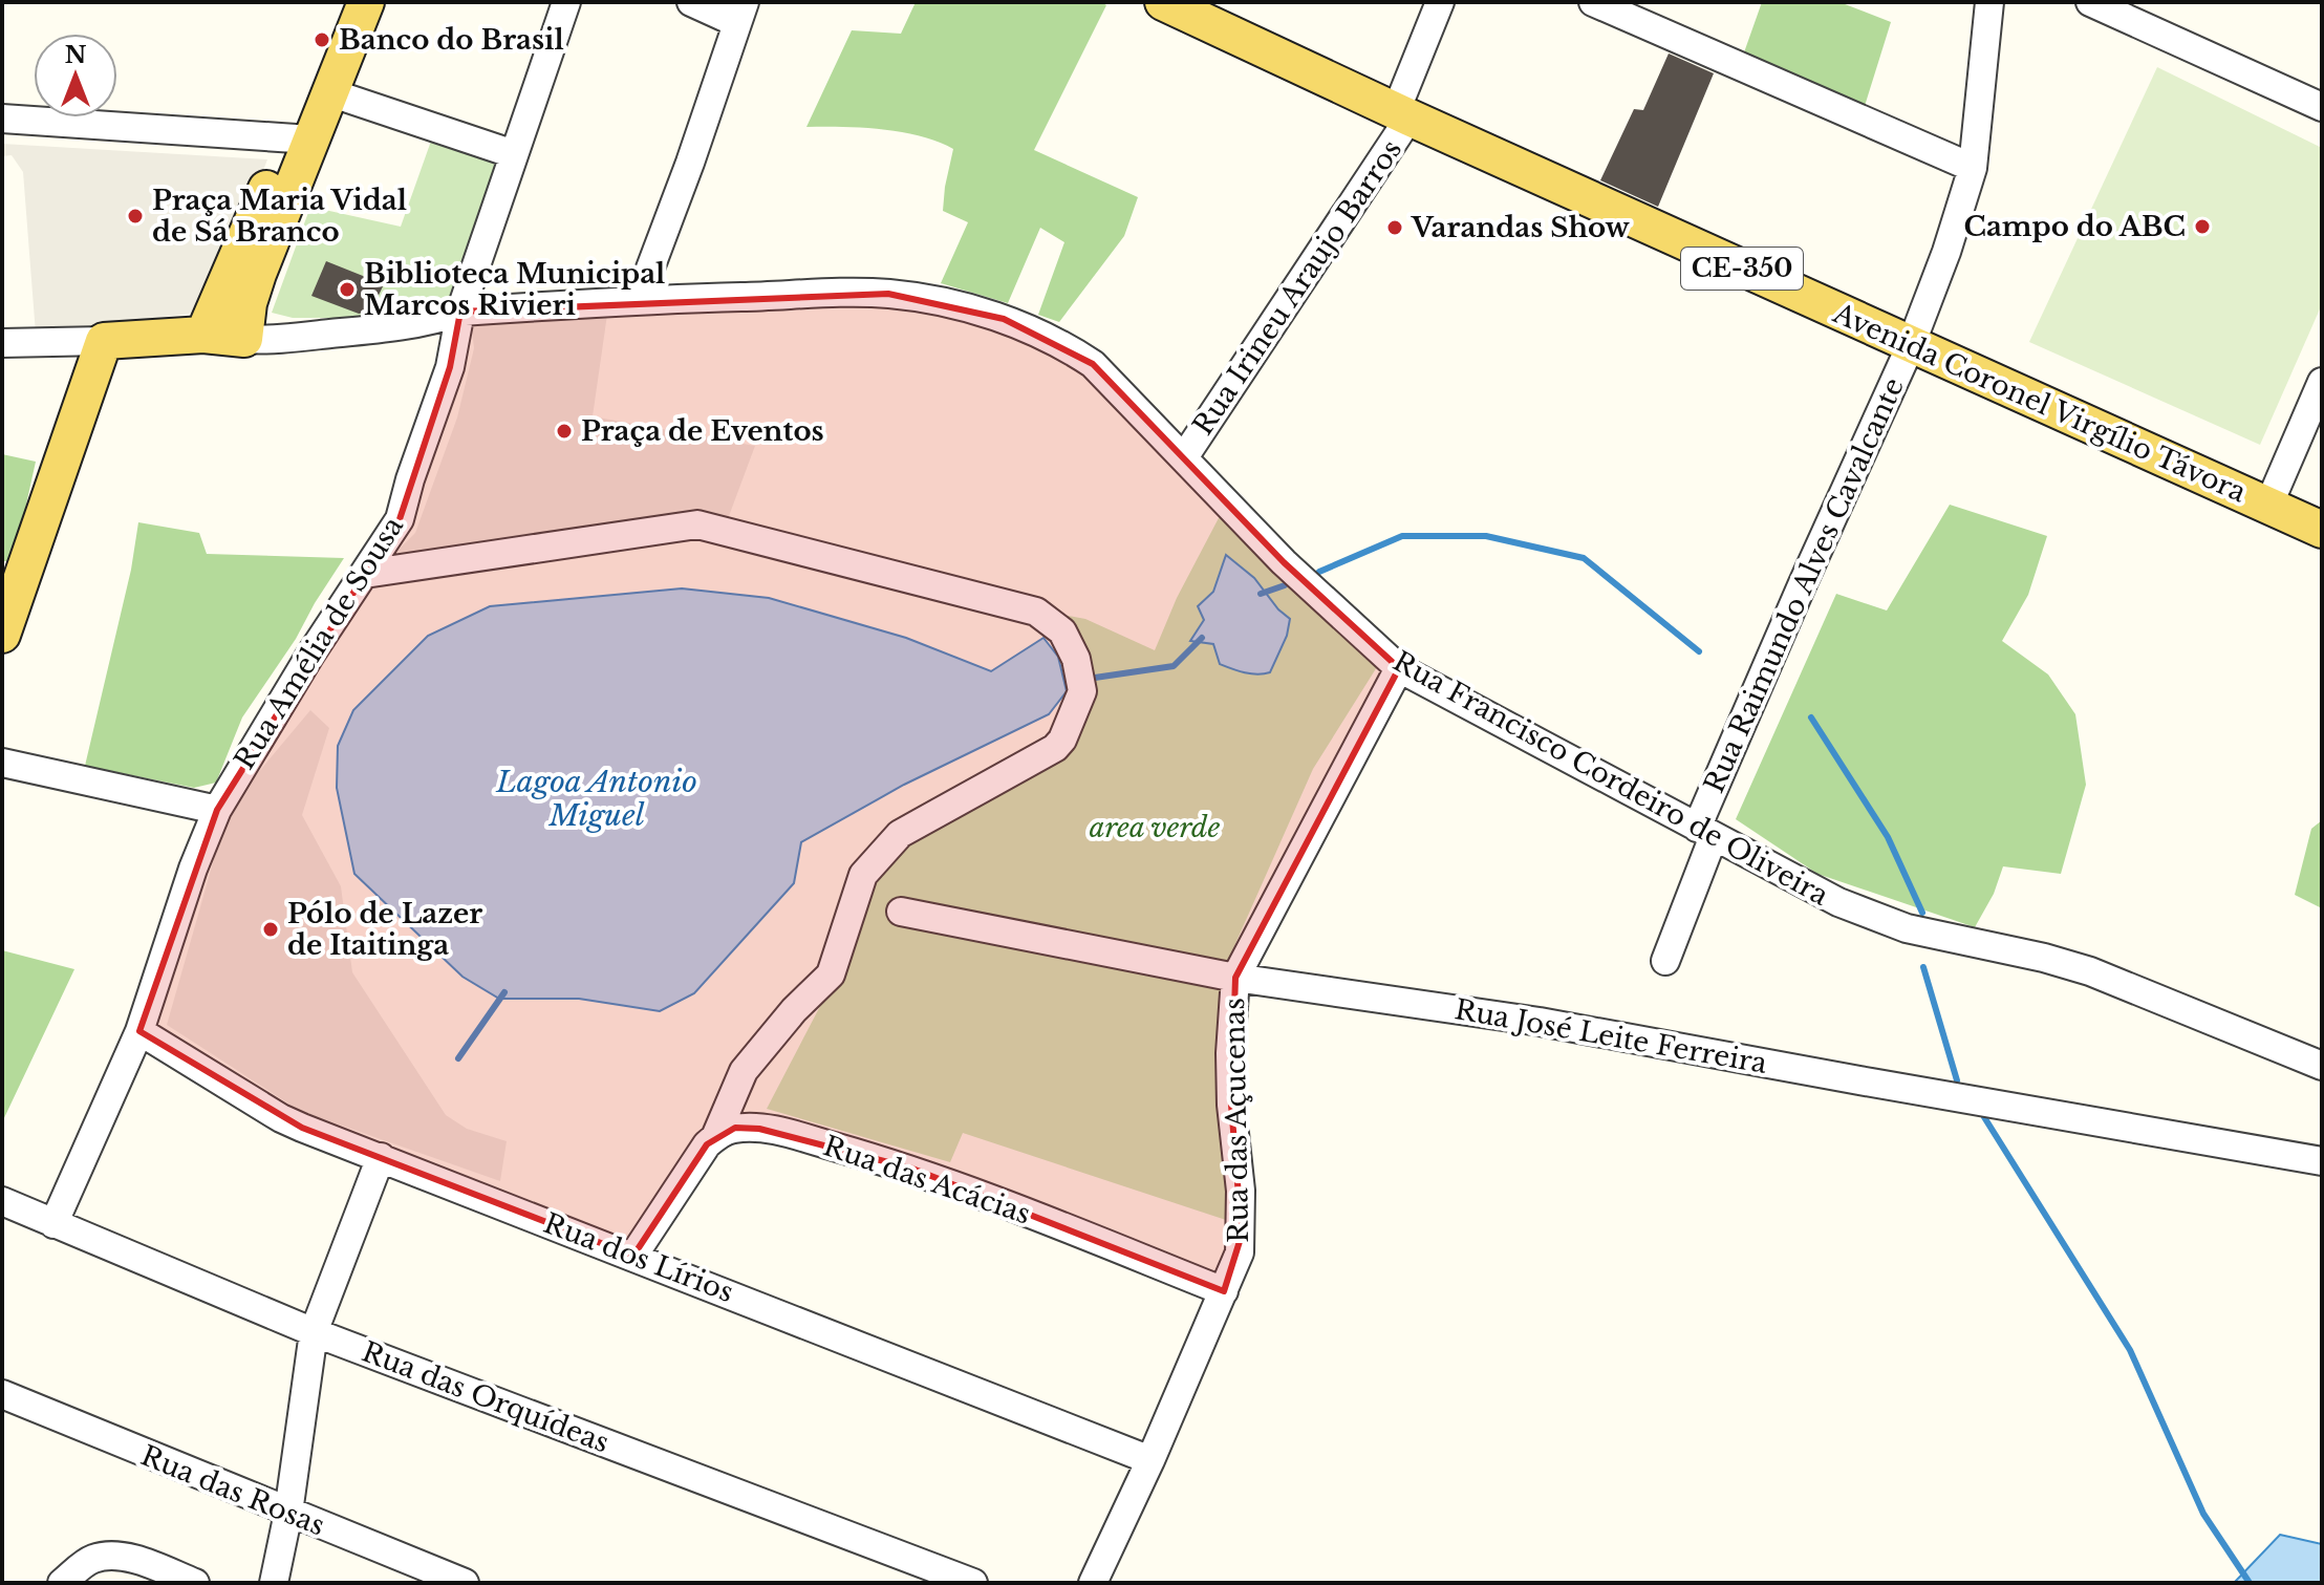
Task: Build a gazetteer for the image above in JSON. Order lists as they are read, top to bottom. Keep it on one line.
{"streets":{"main road":["CE-350","Avenida Coronel Virgílio Távora","Rua Francisco Cordeiro de Oliveira"],"street":["Rua Irineu Araujo Barros","Rua Raimundo Alves Cavalcante","Rua Amélia de Sousa","Rua José Leite Ferreira","Rua das Açucenas","Rua das Acácias","Rua dos Lírios","Rua das Orquídeas","Rua das Rosas"]},"crossings":[["Rua Irineu Araujo Barros","Avenida Coronel Virgílio Távora"],["Rua Irineu Araujo Barros","Rua Francisco Cordeiro de Oliveira"],["Avenida Coronel Virgílio Távora","Rua Raimundo Alves Cavalcante"],["Rua Raimundo Alves Cavalcante","Rua Francisco Cordeiro de Oliveira"],["Rua Amélia de Sousa","Rua Francisco Cordeiro de Oliveira"],["Rua Amélia de Sousa","Rua dos Lírios"],["Rua Amélia de Sousa","Rua das Orquídeas"],["Rua Francisco Cordeiro de Oliveira","Rua das Açucenas"],["Rua José Leite Ferreira","Rua das Açucenas"],["Rua das Açucenas","Rua das Acácias"],["Rua das Açucenas","Rua dos Lírios"]],"water":["Lagoa Antonio Miguel"],"parks":["area verde"],"places":["Banco do Brasil","Praça Maria Vidal de Sá Branco","Campo do ABC","Varandas Show","Biblioteca Municipal Marcos Rivieri","Praça de Eventos","Pólo de Lazer de Itaitinga"],"north":"top"}
